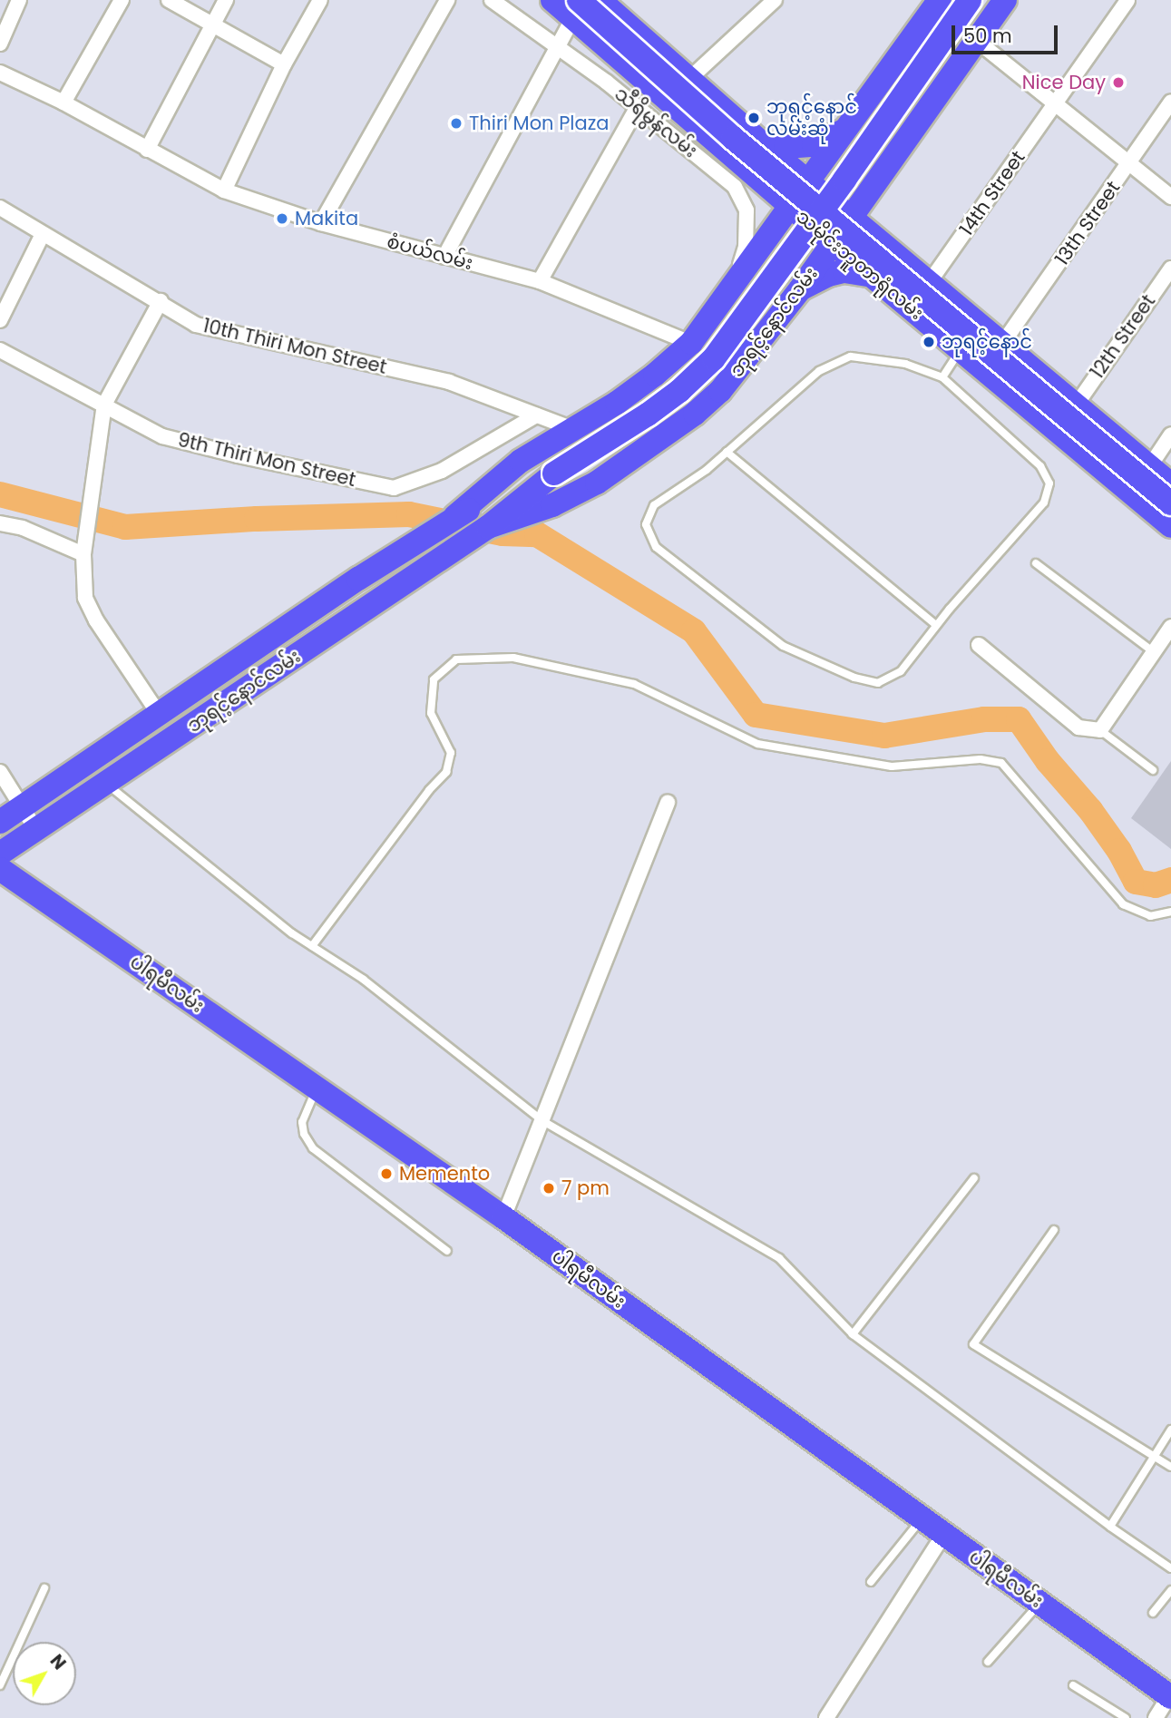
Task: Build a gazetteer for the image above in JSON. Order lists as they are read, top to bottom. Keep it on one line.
{"streets":{"main road":["သမိုင်းဘူတာရုံလမ်း","ဘုရင့်နောင်လမ်း","ပါရမီလမ်း"],"street":["သီရိမွန်လမ်း","14th Street","13th Street","စံပယ်လမ်း","12th Street","10th Thiri Mon Street","9th Thiri Mon Street"]},"crossings":[["သီရိမွန်လမ်း","ဘုရင့်နောင်လမ်း"],["14th Street","သမိုင်းဘူတာရုံလမ်း"],["13th Street","သမိုင်းဘူတာရုံလမ်း"],["စံပယ်လမ်း","ဘုရင့်နောင်လမ်း"],["သမိုင်းဘူတာရုံလမ်း","ဘုရင့်နောင်လမ်း"],["သမိုင်းဘူတာရုံလမ်း","12th Street"],["ဘုရင့်နောင်လမ်း","10th Thiri Mon Street"],["10th Thiri Mon Street","9th Thiri Mon Street"]],"places":["Nice Day","ဘုရင့်နောင် လမ်းဆုံ","Thiri Mon Plaza","Makita","ဘုရင့်နောင်","Memento","7 pm"],"scale_bar":"50 m","north":"top right"}
